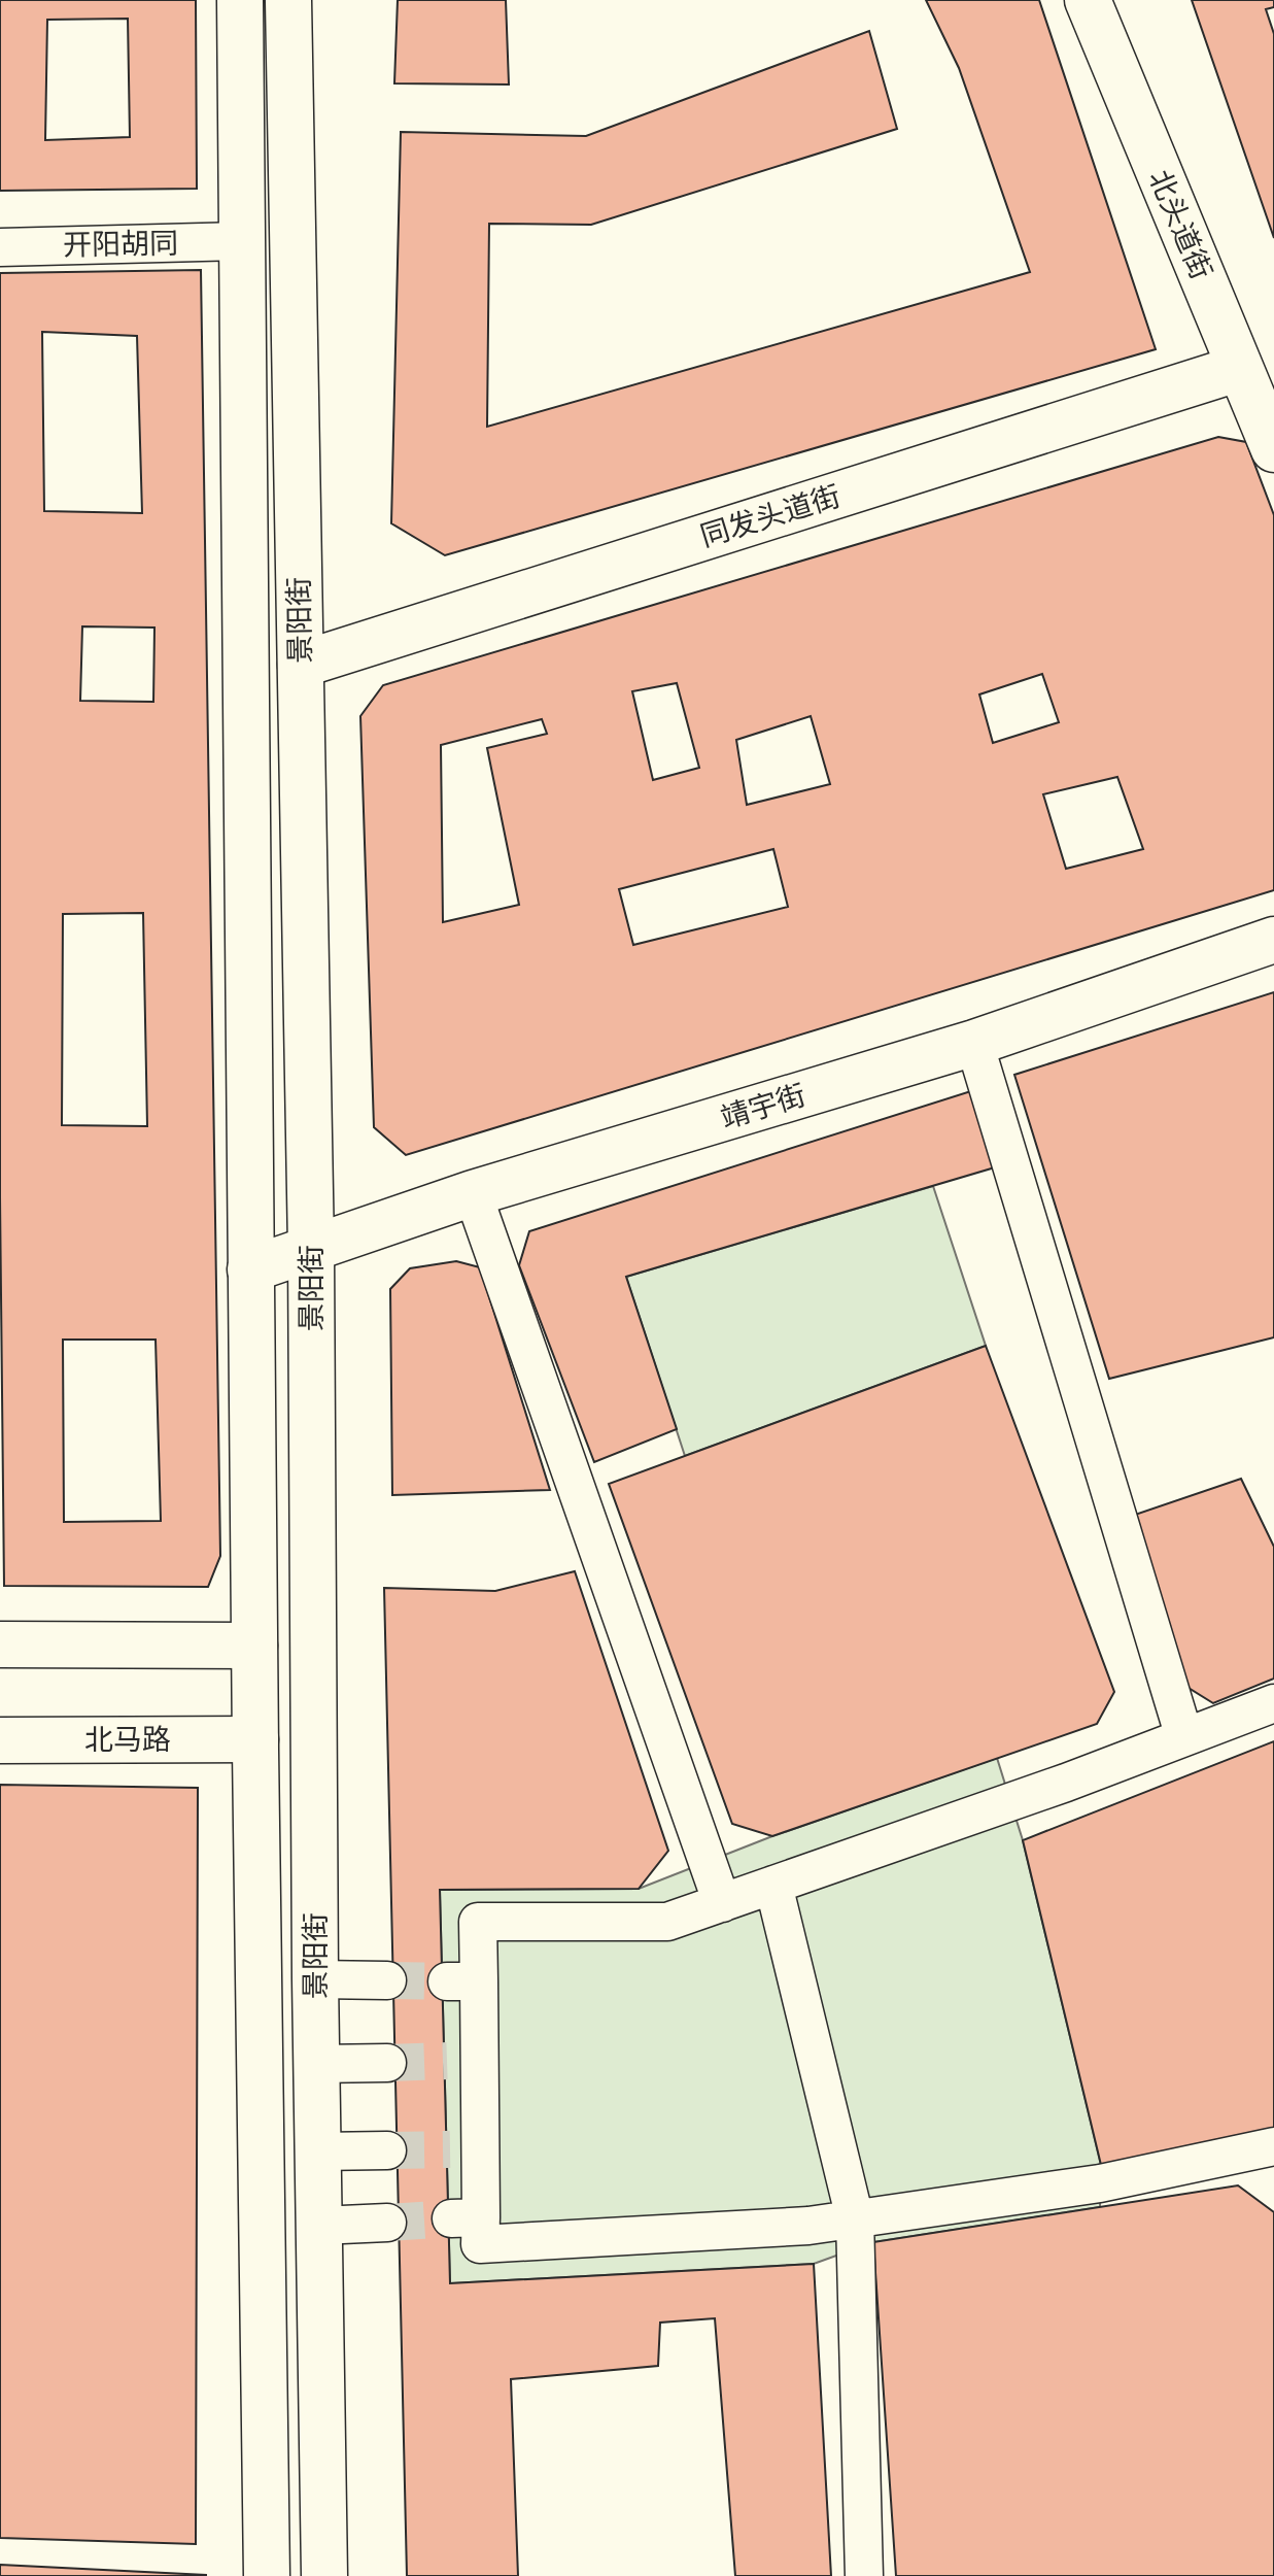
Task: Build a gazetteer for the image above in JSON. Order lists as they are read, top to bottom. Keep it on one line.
{"streets":{"main road":["北头道街","同发头道街","景阳街","靖宇街","北马路"],"street":["开阳胡同"]},"crossings":[["北头道街","同发头道街"],["开阳胡同","景阳街"],["同发头道街","景阳街"],["景阳街","靖宇街"],["景阳街","北马路"]]}
